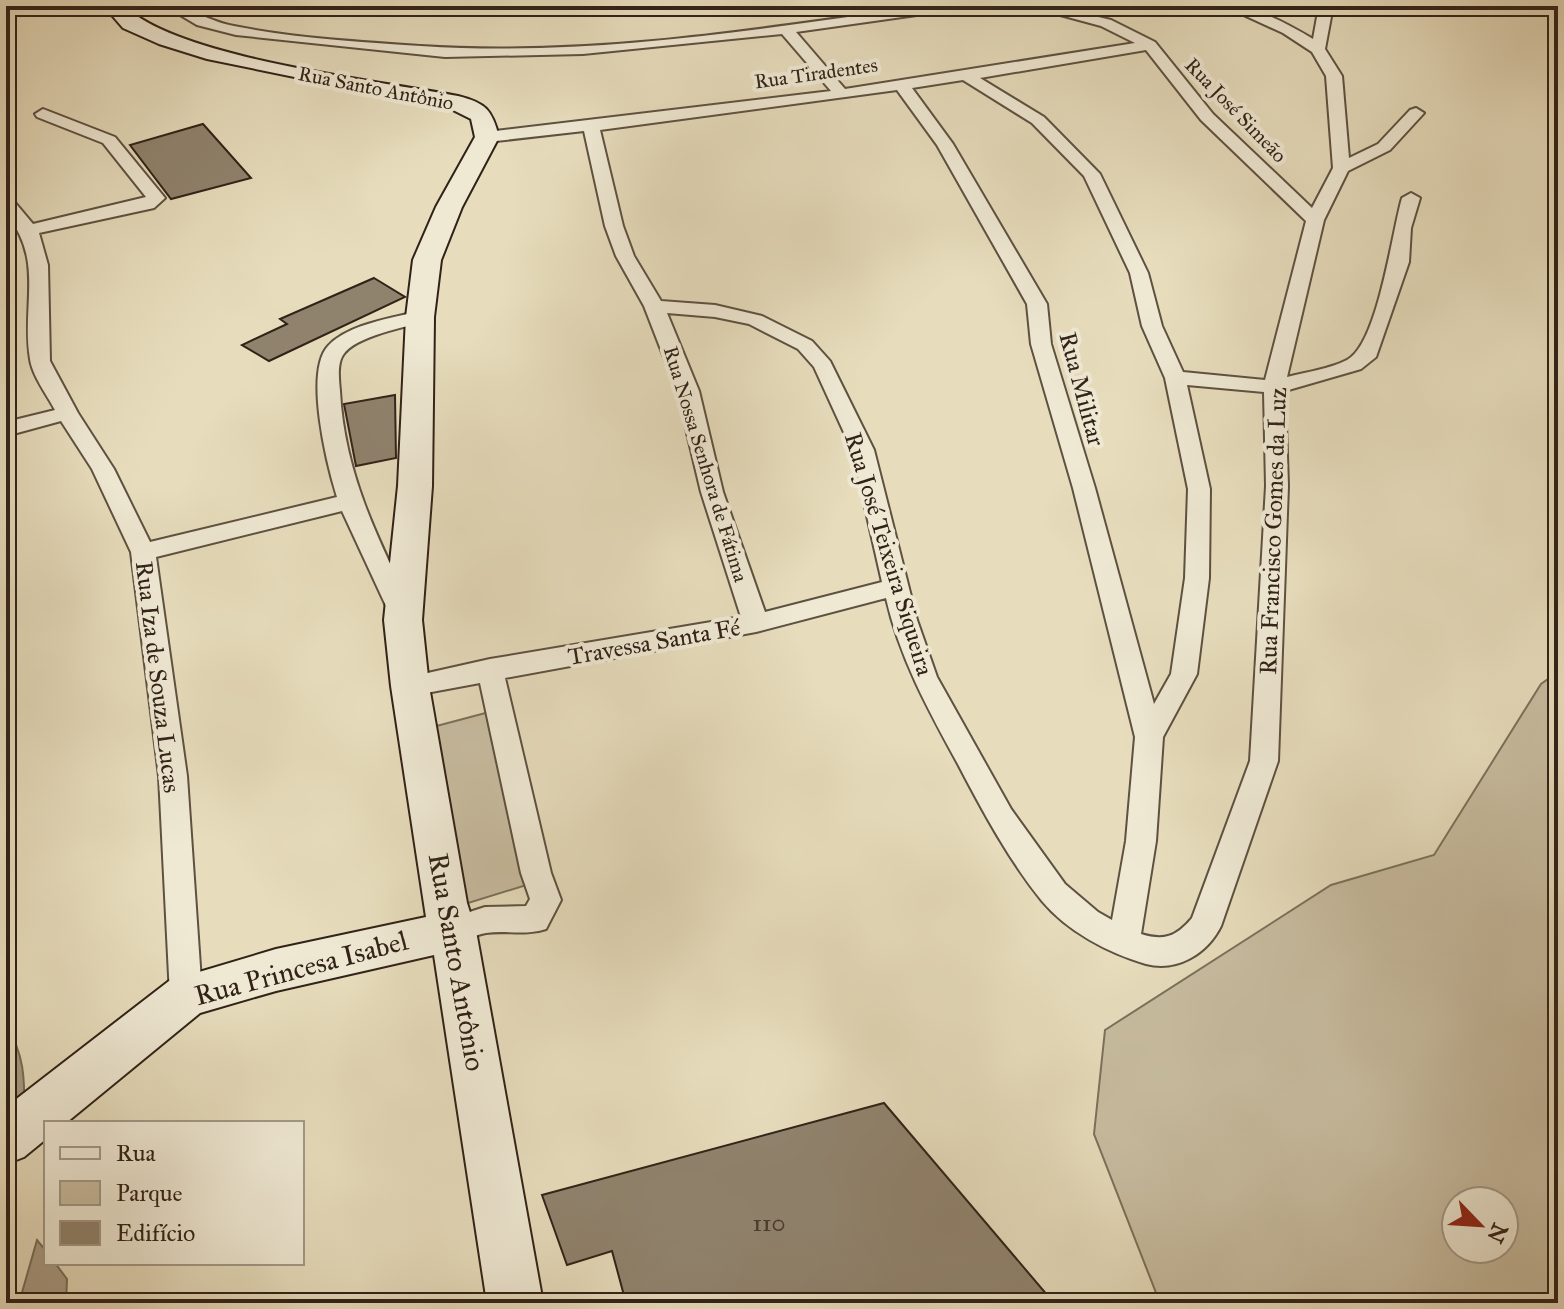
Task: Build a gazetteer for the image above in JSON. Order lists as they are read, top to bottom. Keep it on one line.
{"streets":{"main road":["Rua Santo Antônio","Rua Princesa Isabel"],"street":["Rua Tiradentes","Rua José Simeão","Rua Militar","Rua Nossa Senhora de Fátima","Rua Francisco Gomes da Luz","Rua José Teixeira Siqueira","Travessa Santa Fé","Rua Iza de Souza Lucas"]},"crossings":[["Rua Tiradentes","Rua Santo Antônio"],["Rua Tiradentes","Rua José Simeão"],["Rua Tiradentes","Rua Militar"],["Rua Tiradentes","Rua Nossa Senhora de Fátima"],["Rua Santo Antônio","Travessa Santa Fé"],["Rua Santo Antônio","Rua Princesa Isabel"],["Rua José Simeão","Rua Francisco Gomes da Luz"],["Rua Nossa Senhora de Fátima","Rua José Teixeira Siqueira"],["Rua Nossa Senhora de Fátima","Travessa Santa Fé"],["Rua Francisco Gomes da Luz","Rua José Teixeira Siqueira"],["Rua José Teixeira Siqueira","Travessa Santa Fé"],["Rua Iza de Souza Lucas","Rua Princesa Isabel"]],"house_numbers":["110"],"legend":["Rua","Parque","Edifício"],"north":"bottom right"}
